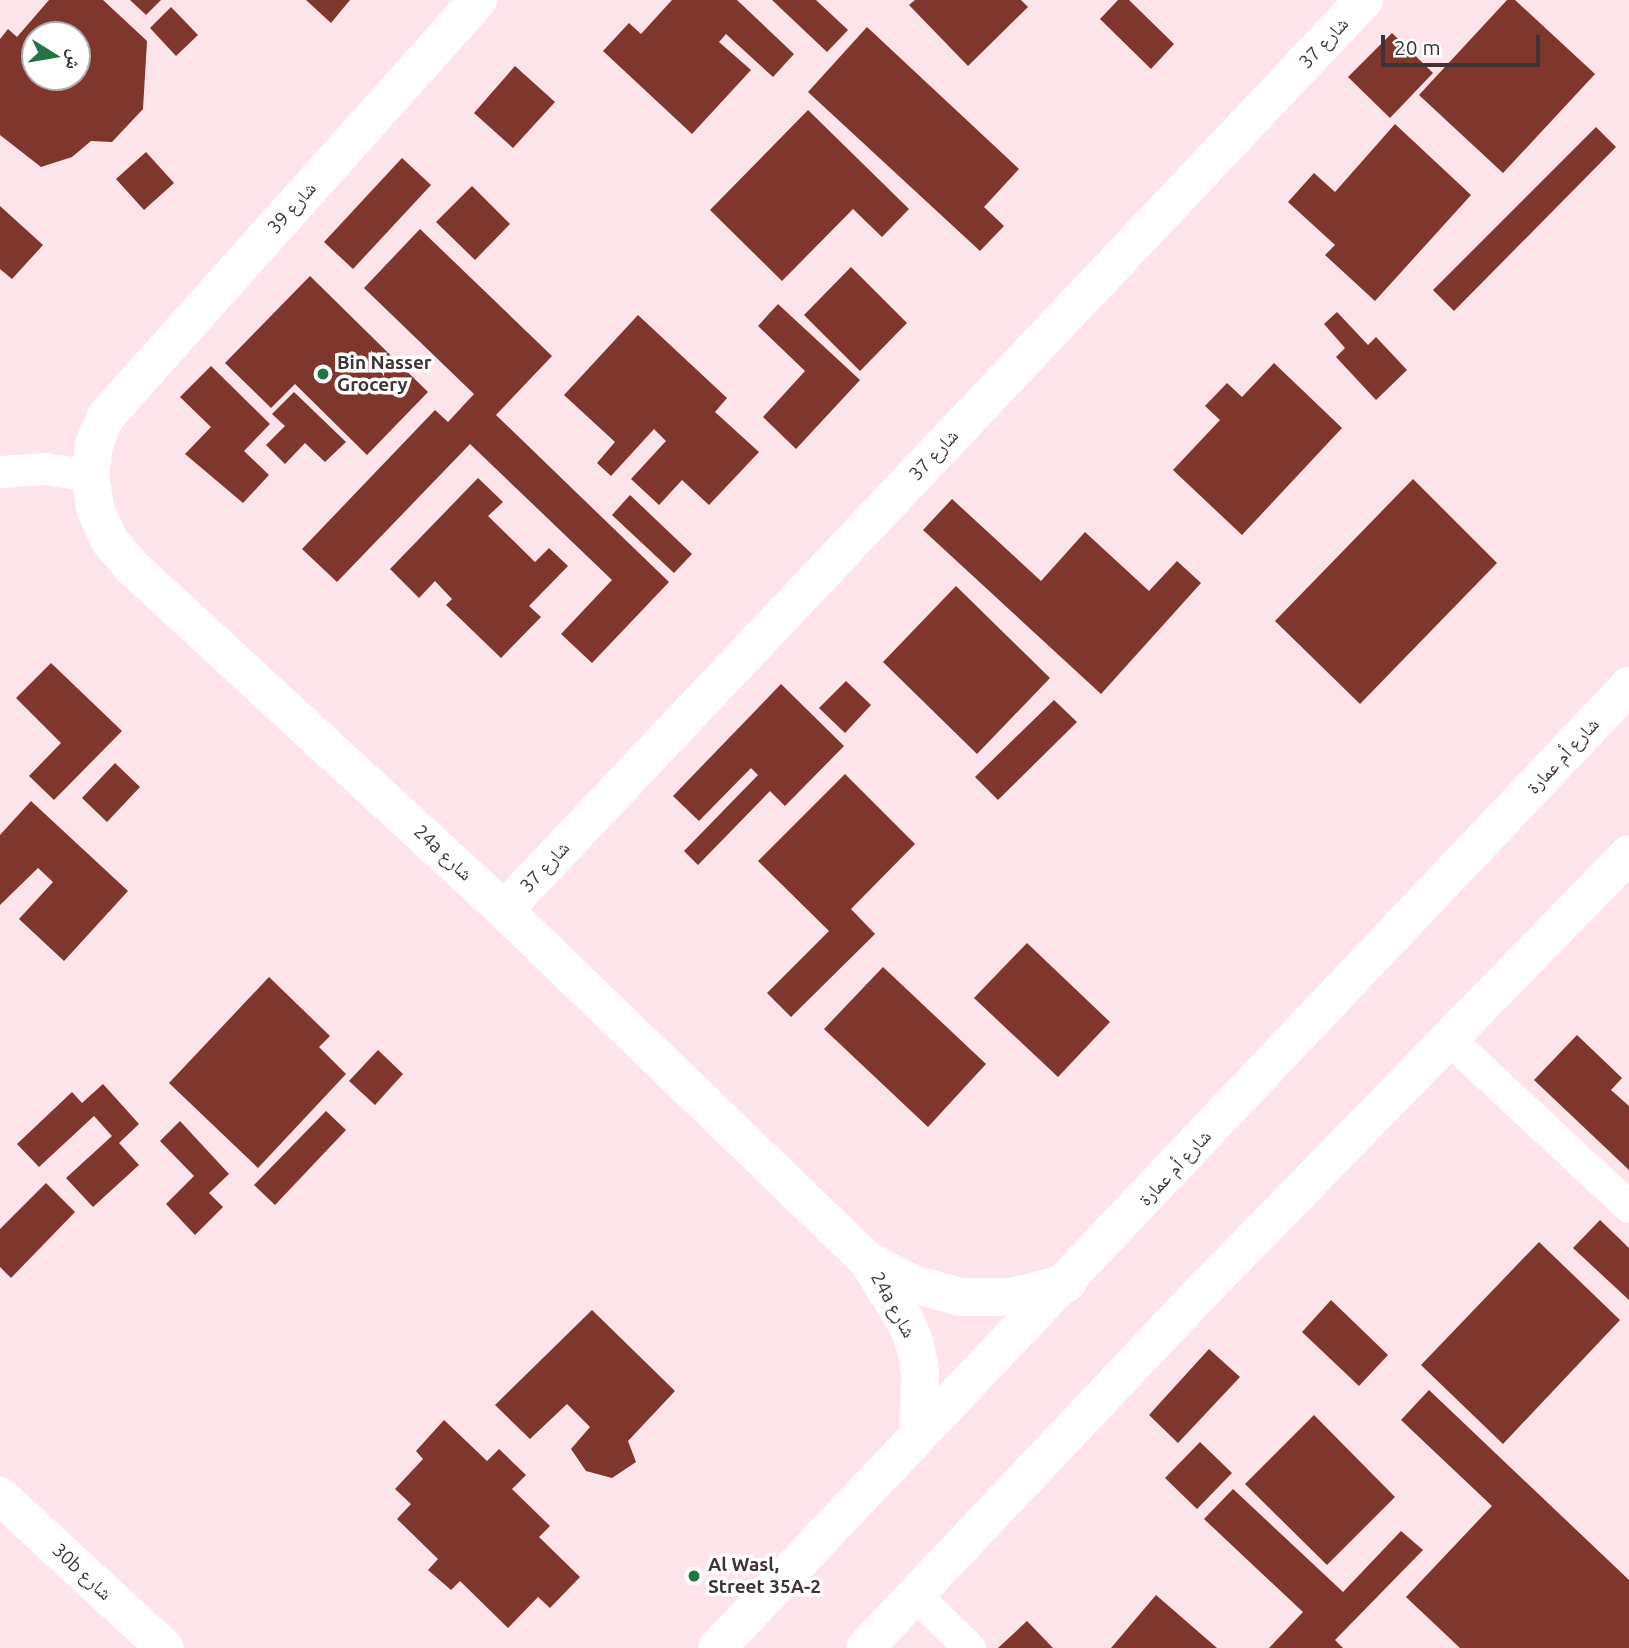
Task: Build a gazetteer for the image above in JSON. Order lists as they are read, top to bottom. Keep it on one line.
{"streets":{"street":["شارع 37","شارع 39","شارع أم عمارة","24a شارع","30b شارع"]},"crossings":[["شارع 37","24a شارع"],["شارع 39","24a شارع"],["شارع أم عمارة","24a شارع"]],"places":["Bin Nasser Grocery","Al Wasl, Street 35A-2"],"scale_bar":"20 m","north":"right"}
